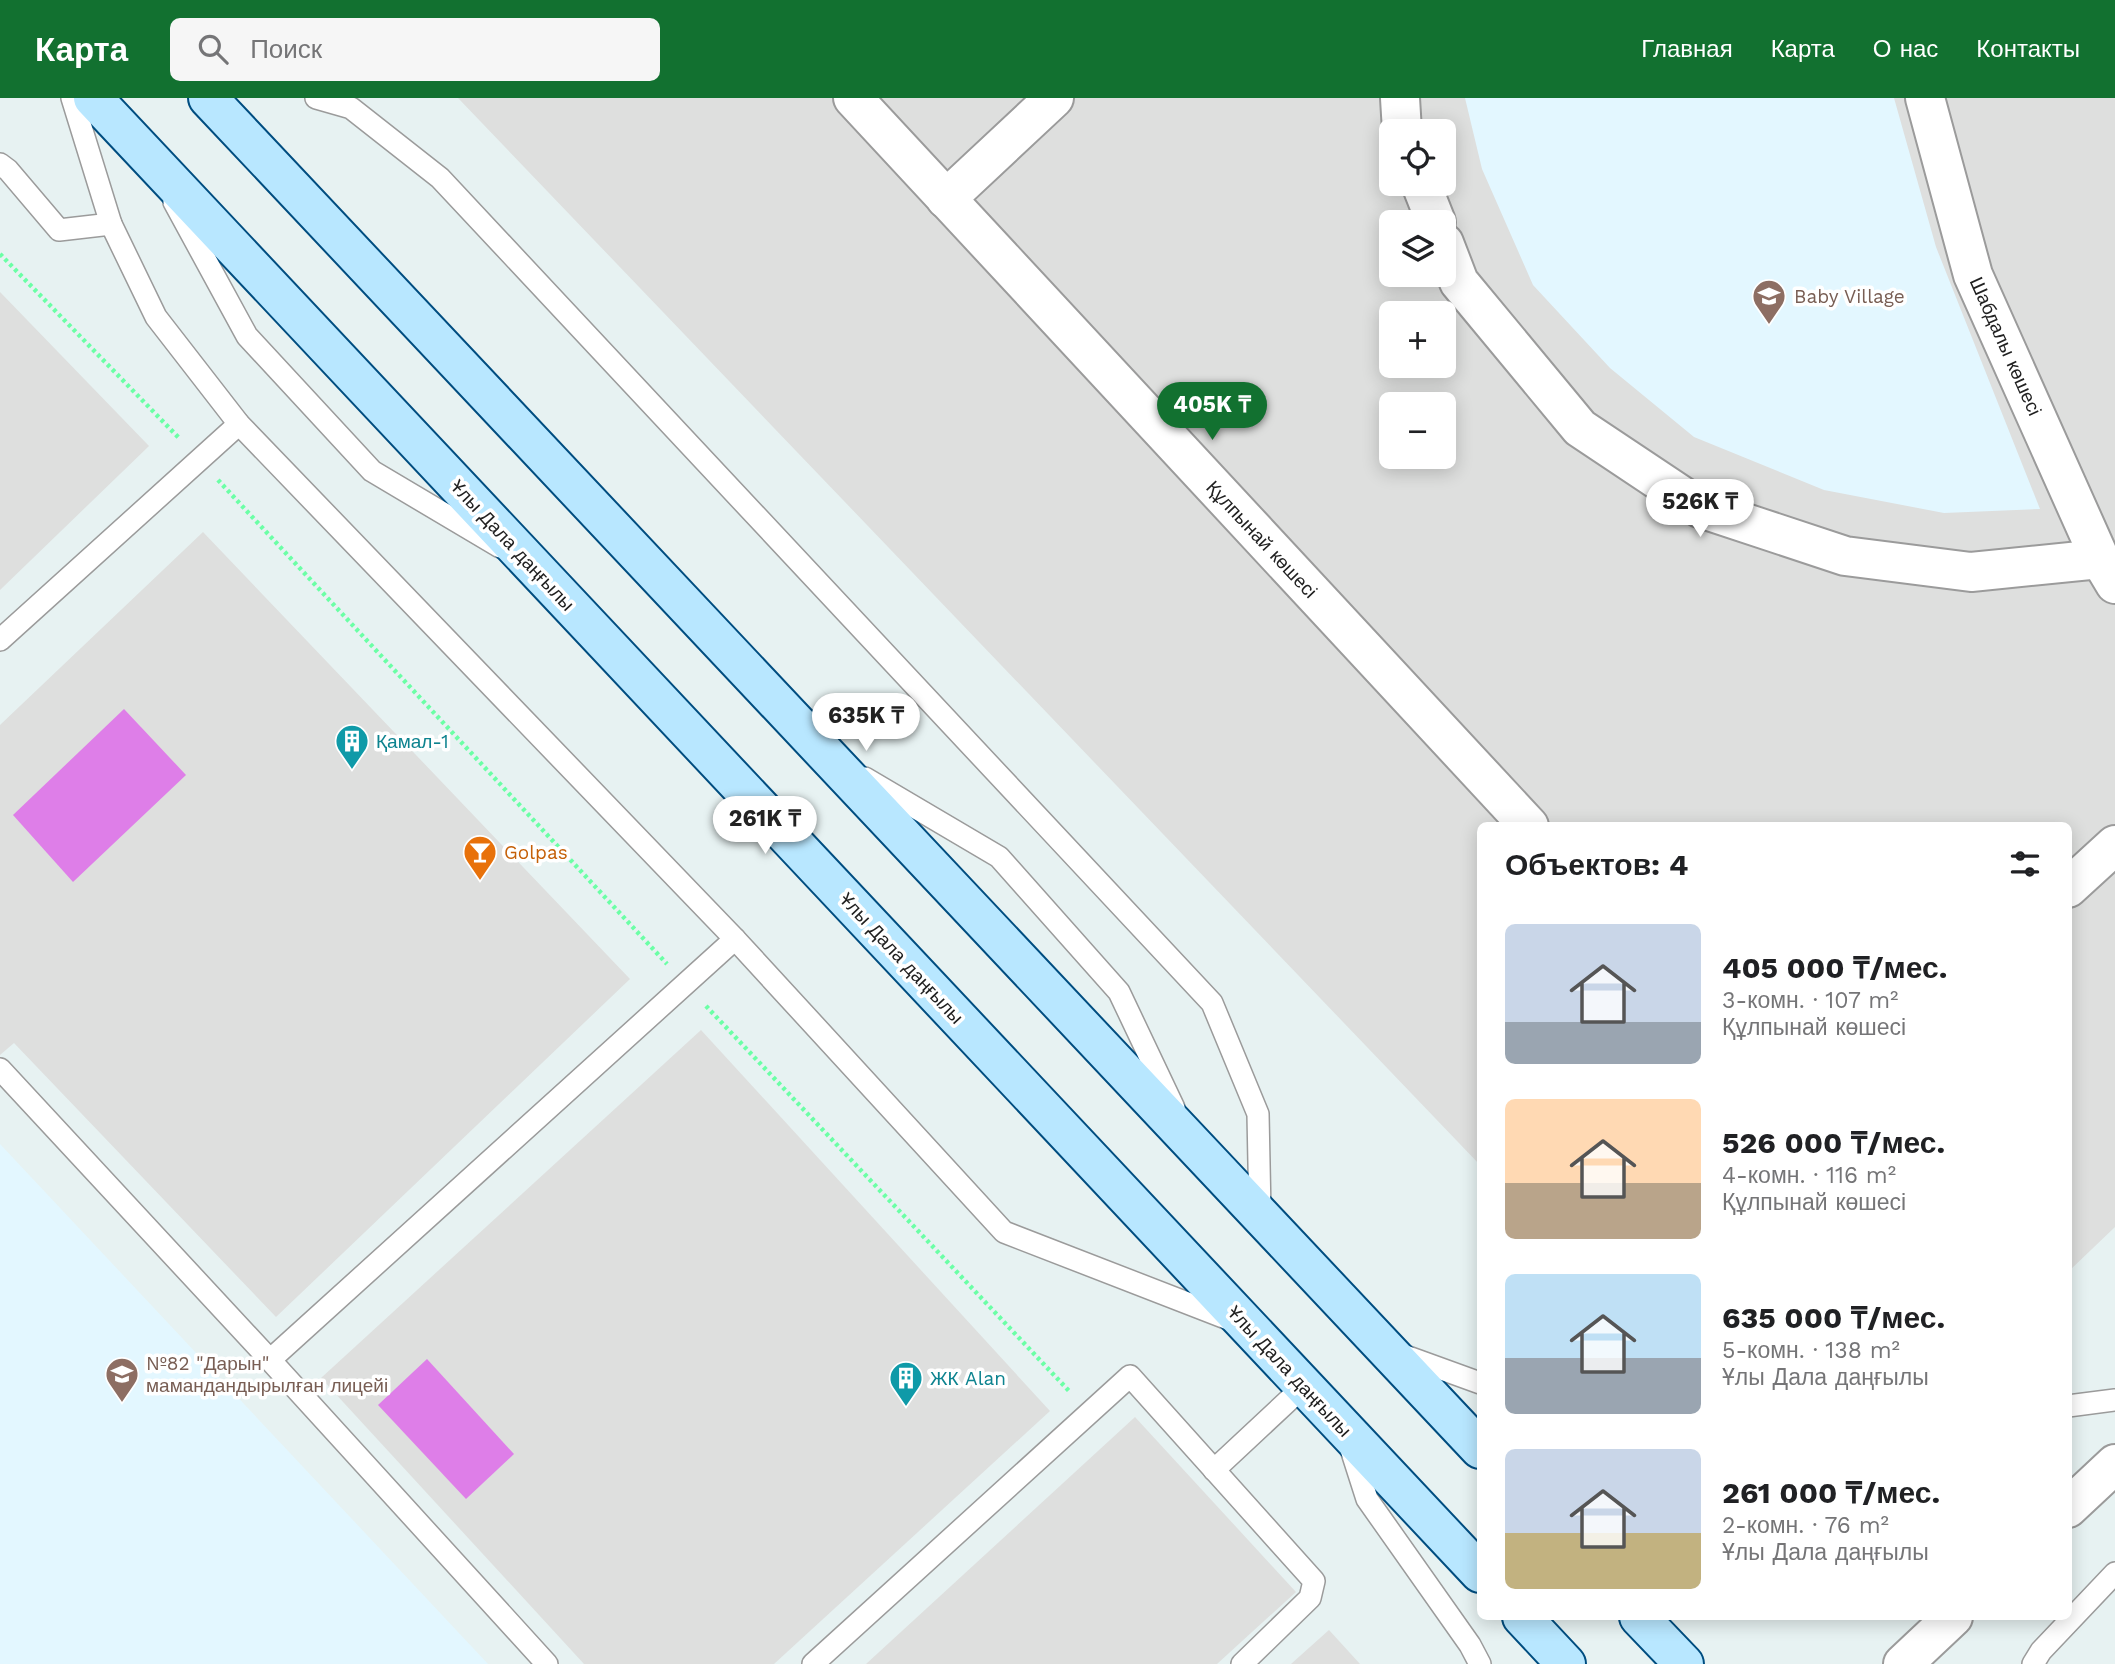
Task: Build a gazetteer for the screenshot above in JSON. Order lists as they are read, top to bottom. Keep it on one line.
{"streets":{"main road":["Ұлы Дала даңғылы"],"street":["Шабдалы көшесі","Құлпынай көшесі"]},"places":{"school or university":["Baby Village","№82 \"Дарын\" мамандандырылған лицейі"],"building":["Қамал-1","ЖК Alan"],"bar":["Golpas"]},"page":{"header":"Карта","search":"Поиск","nav":["Главная","Карта","О нас","Контакты"],"map_buttons":["+","−"],"price":["405K ₸","526K ₸","635K ₸","261K ₸"],"heading":"Объектов: 4","list":[{"name":"405 000 ₸/мес.","note":"3-комн. · 107 m² · Құлпынай көшесі"},{"name":"526 000 ₸/мес.","note":"4-комн. · 116 m² · Құлпынай көшесі"},{"name":"635 000 ₸/мес.","note":"5-комн. · 138 m² · Ұлы Дала даңғылы"},{"name":"261 000 ₸/мес.","note":"2-комн. · 76 m² · Ұлы Дала даңғылы"}]}}
